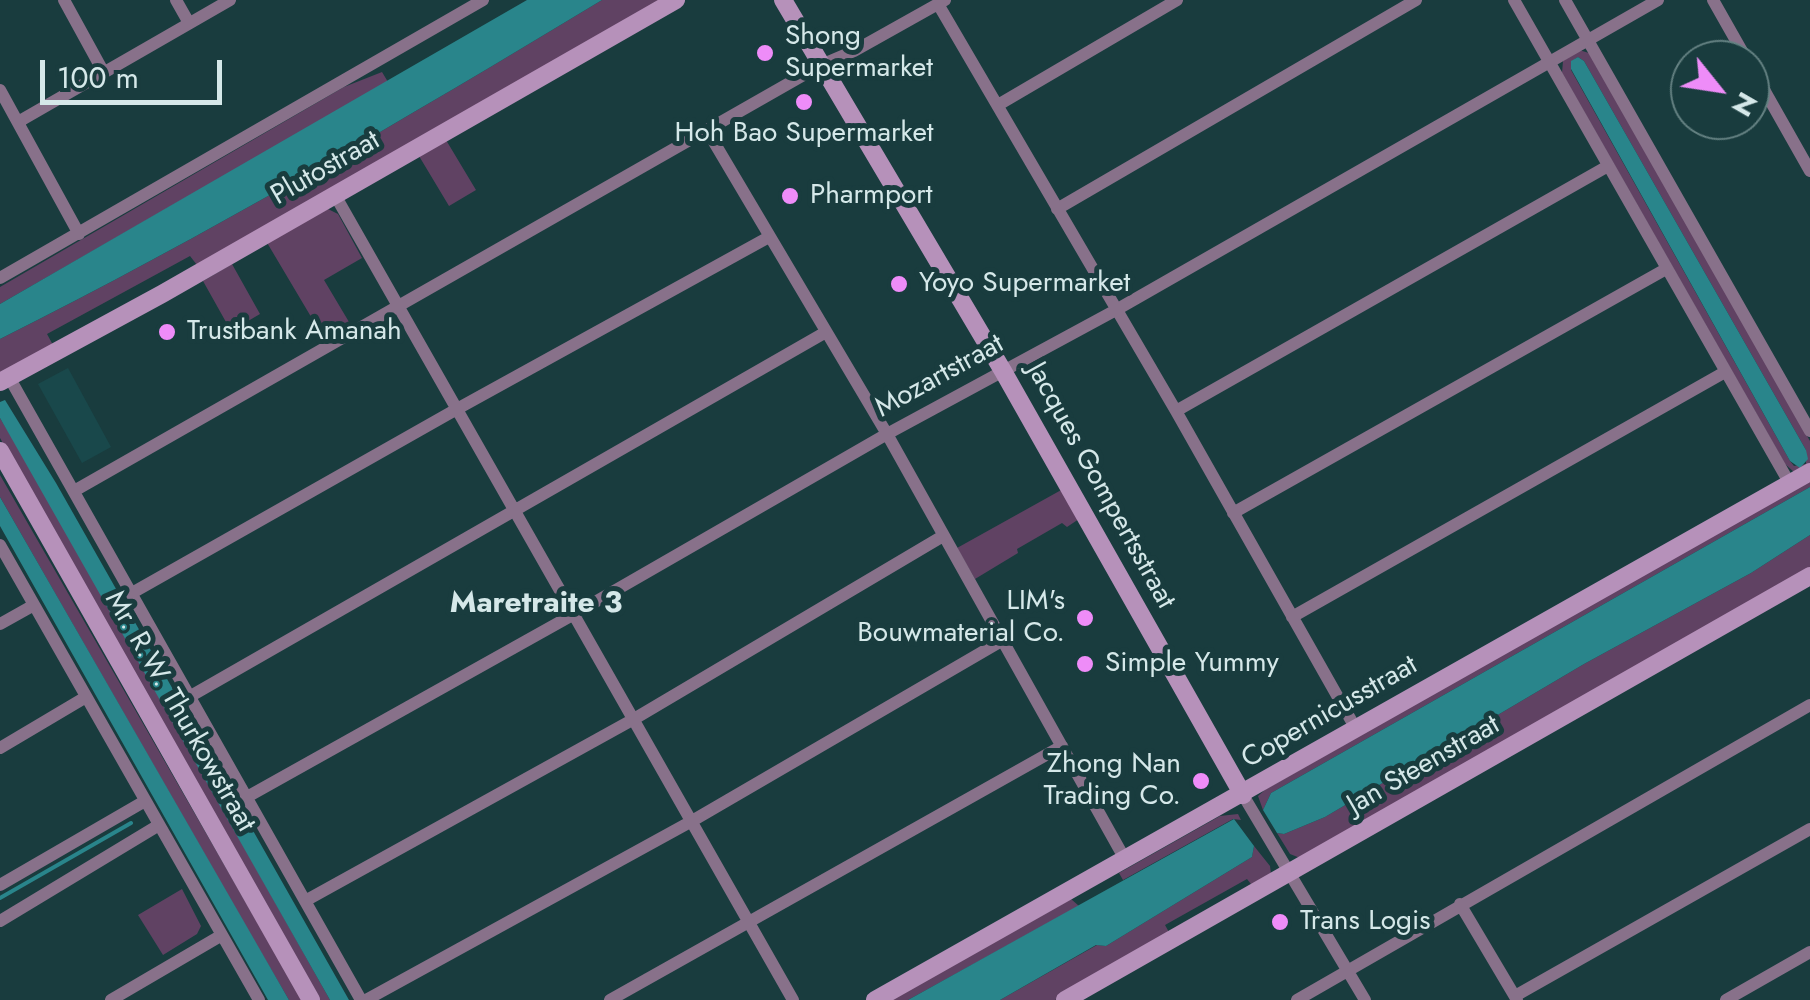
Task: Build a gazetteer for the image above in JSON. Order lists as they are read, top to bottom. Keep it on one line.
{"streets":{"street":["Plutostraat","Mozartstraat","Jacques Gompertsstraat","Mr. R.W. Thurkowstraat","Copernicusstraat","Jan Steenstraat"]},"crossings":[["Mozartstraat","Jacques Gompertsstraat"],["Jacques Gompertsstraat","Copernicusstraat"],["Jacques Gompertsstraat","Jan Steenstraat"]],"districts":["Maretraite 3"],"places":["Shong Supermarket","Hoh Bao Supermarket","Pharmport","Yoyo Supermarket","Trustbank Amanah","LIM's Bouwmaterial Co.","Simple Yummy","Zhong Nan Trading Co.","Trans Logis"],"scale_bar":"100 m","north":"bottom right"}
